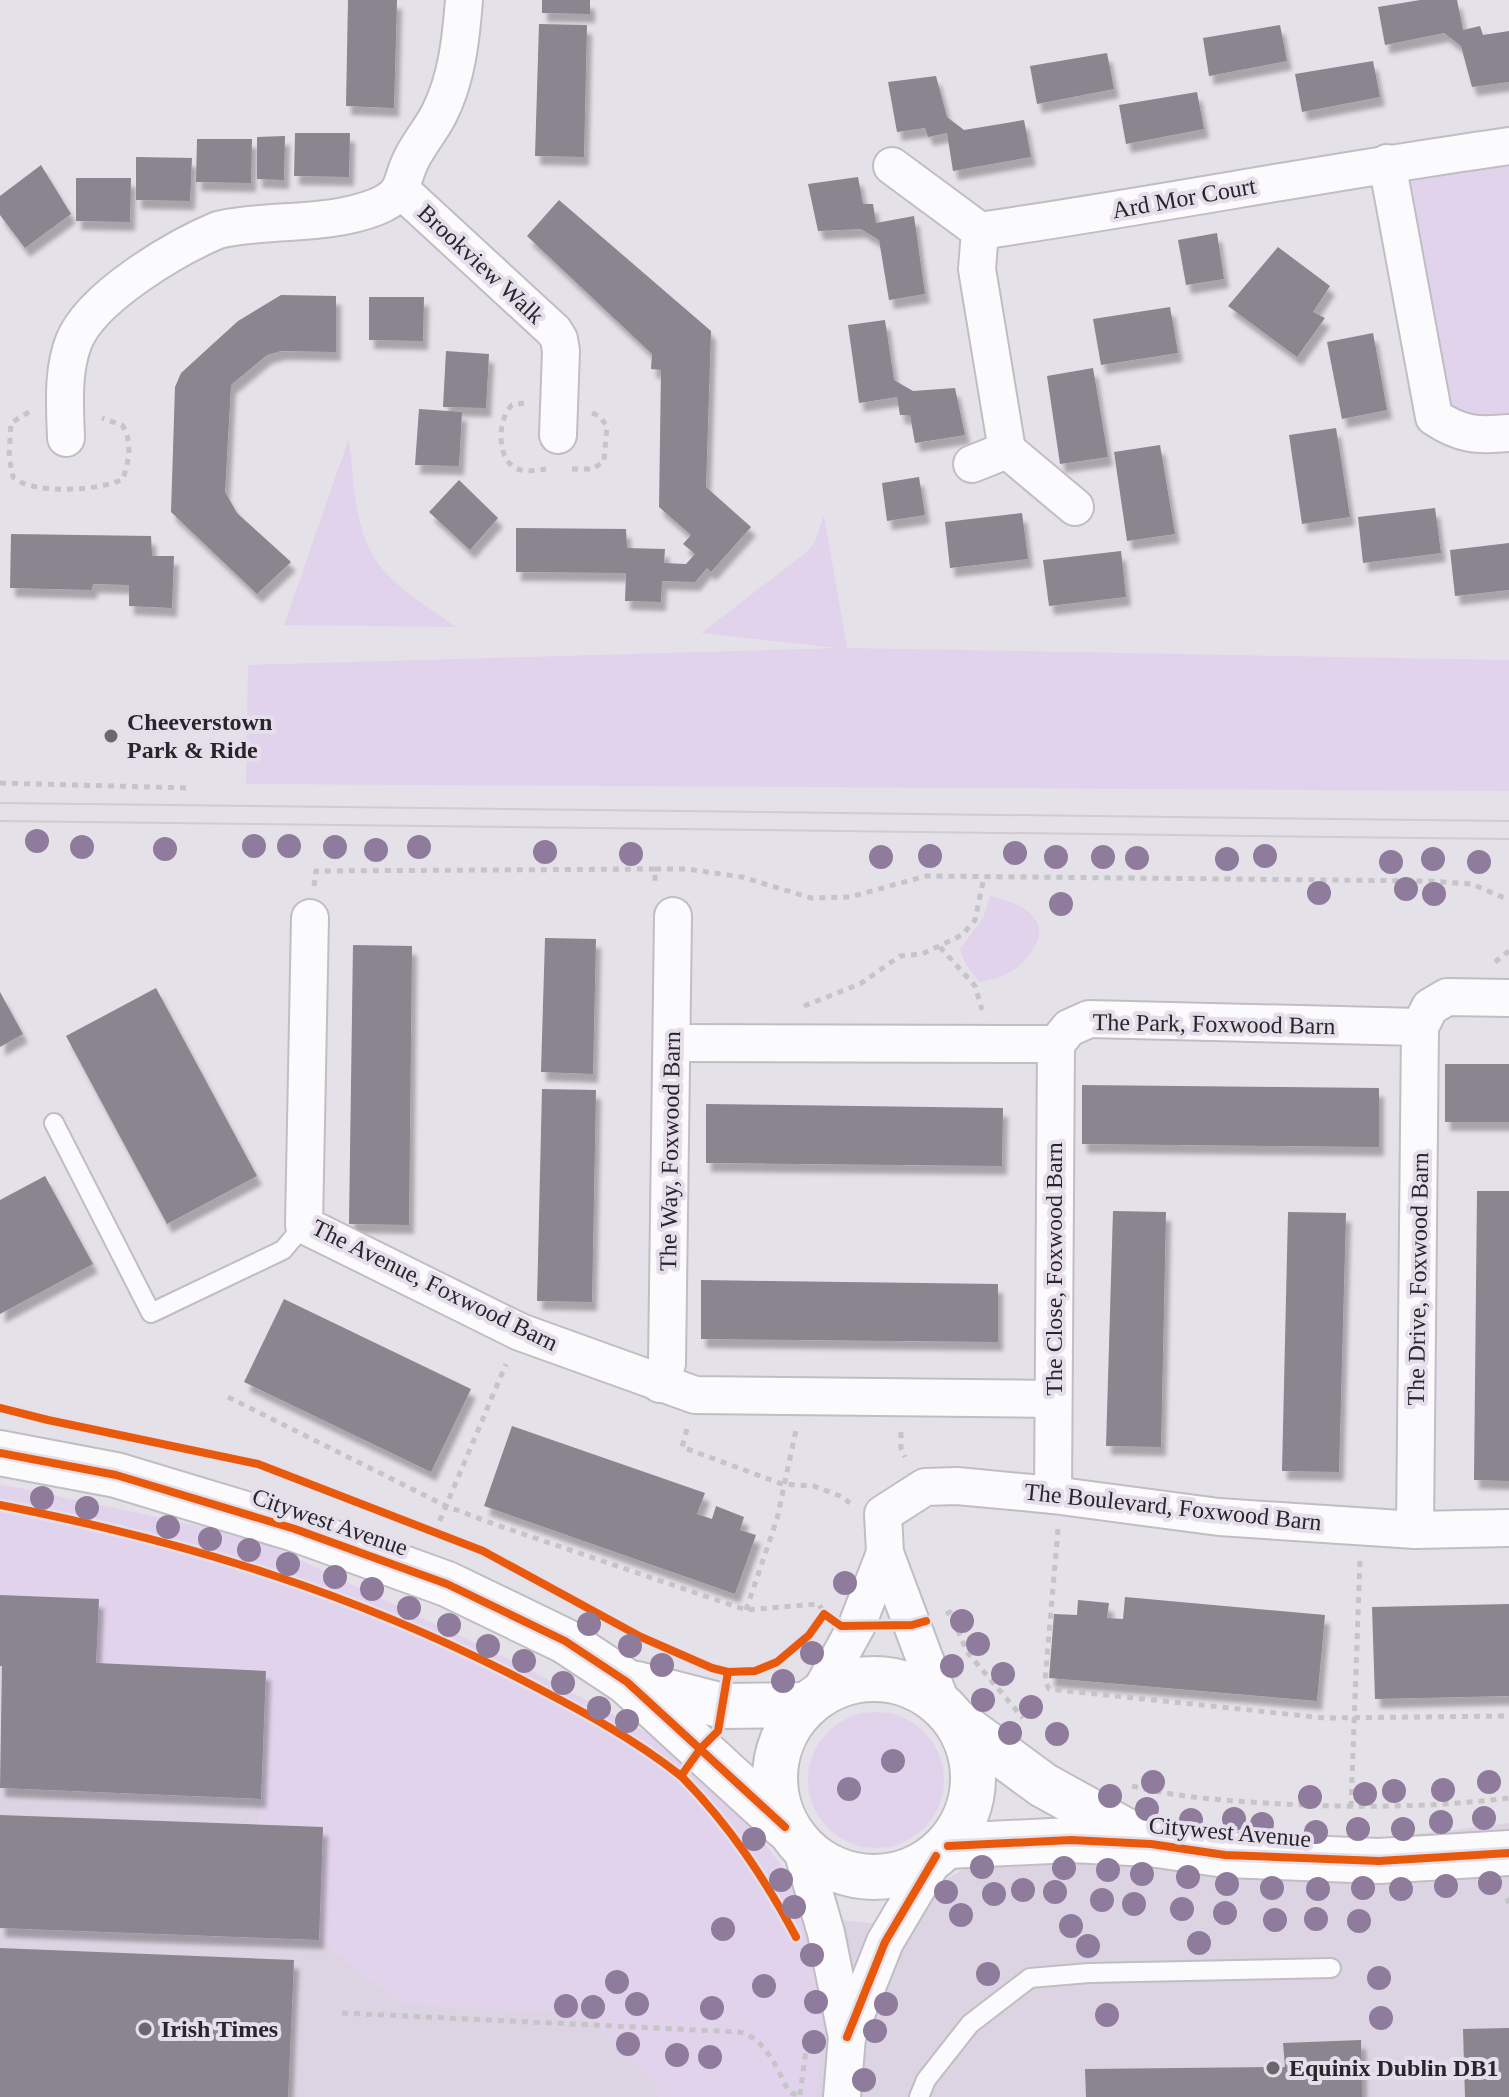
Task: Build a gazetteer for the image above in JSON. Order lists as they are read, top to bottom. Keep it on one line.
{"streets":{"main road":["Citywest Avenue"],"street":["Ard Mor Court","Brookview Walk","The Park, Foxwood Barn","The Way, Foxwood Barn","The Close, Foxwood Barn","The Drive, Foxwood Barn","The Avenue, Foxwood Barn","The Boulevard, Foxwood Barn"]},"crossings":[["The Park, Foxwood Barn","The Close, Foxwood Barn"],["The Park, Foxwood Barn","The Drive, Foxwood Barn"],["The Way, Foxwood Barn","The Avenue, Foxwood Barn"],["The Close, Foxwood Barn","The Avenue, Foxwood Barn"],["The Close, Foxwood Barn","The Boulevard, Foxwood Barn"],["The Drive, Foxwood Barn","The Boulevard, Foxwood Barn"]],"places":["Cheeverstown Park & Ride","Irish Times","Equinix Dublin DB1"]}
